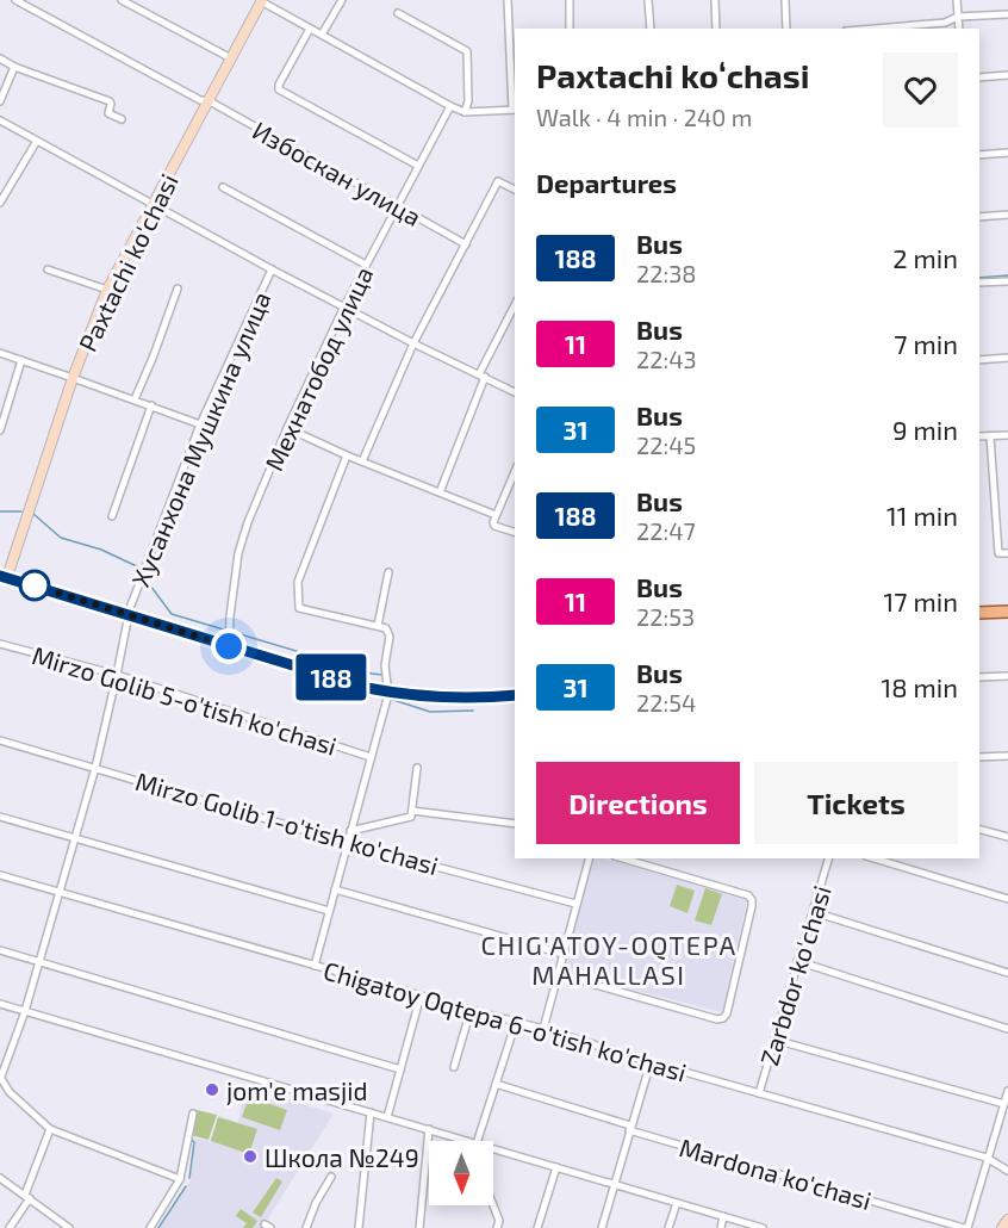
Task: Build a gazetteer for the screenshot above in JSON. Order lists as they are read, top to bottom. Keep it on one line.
{"streets":{"street":["Избоскан улица","Paxtachi ko'chasi","Мехнатобод улица","Хусанхона Мушкина улица","Mirzo Golib 5-o'tish ko'chasi","Mirzo Golib 1-o'tish ko'chasi","Zarbdor ko'chasi","Chigatoy Oqtepa 6-o'tish ko'chasi","Mardona ko'chasi"]},"crossings":[["Избоскан улица","Paxtachi ko'chasi"],["Избоскан улица","Мехнатобод улица"],["Хусанхона Мушкина улица","Mirzo Golib 5-o'tish ko'chasi"],["Хусанхона Мушкина улица","Mirzo Golib 1-o'tish ko'chasi"],["Хусанхона Мушкина улица","Chigatoy Oqtepa 6-o'tish ko'chasi"],["Zarbdor ko'chasi","Chigatoy Oqtepa 6-o'tish ko'chasi"]],"districts":["CHIG'ATOY-OQTEPA MAHALLASI"],"places":["jom'e masjid","Школа №249"],"lines":["bus line 188"],"north":"bottom","page":{"on_map":"188","heading":[["Paxtachi koʻchasi","Walk · 4 min · 240 m"],"Departures"],"list":[{"mark":"188","name":"Bus","note":"22:38","value":"2 min"},{"mark":"11","name":"Bus","note":"22:43","value":"7 min"},{"mark":"31","name":"Bus","note":"22:45","value":"9 min"},{"mark":"188","name":"Bus","note":"22:47","value":"11 min"},{"mark":"11","name":"Bus","note":"22:53","value":"17 min"},{"mark":"31","name":"Bus","note":"22:54","value":"18 min"}],"buttons":["Directions","Tickets"]}}
